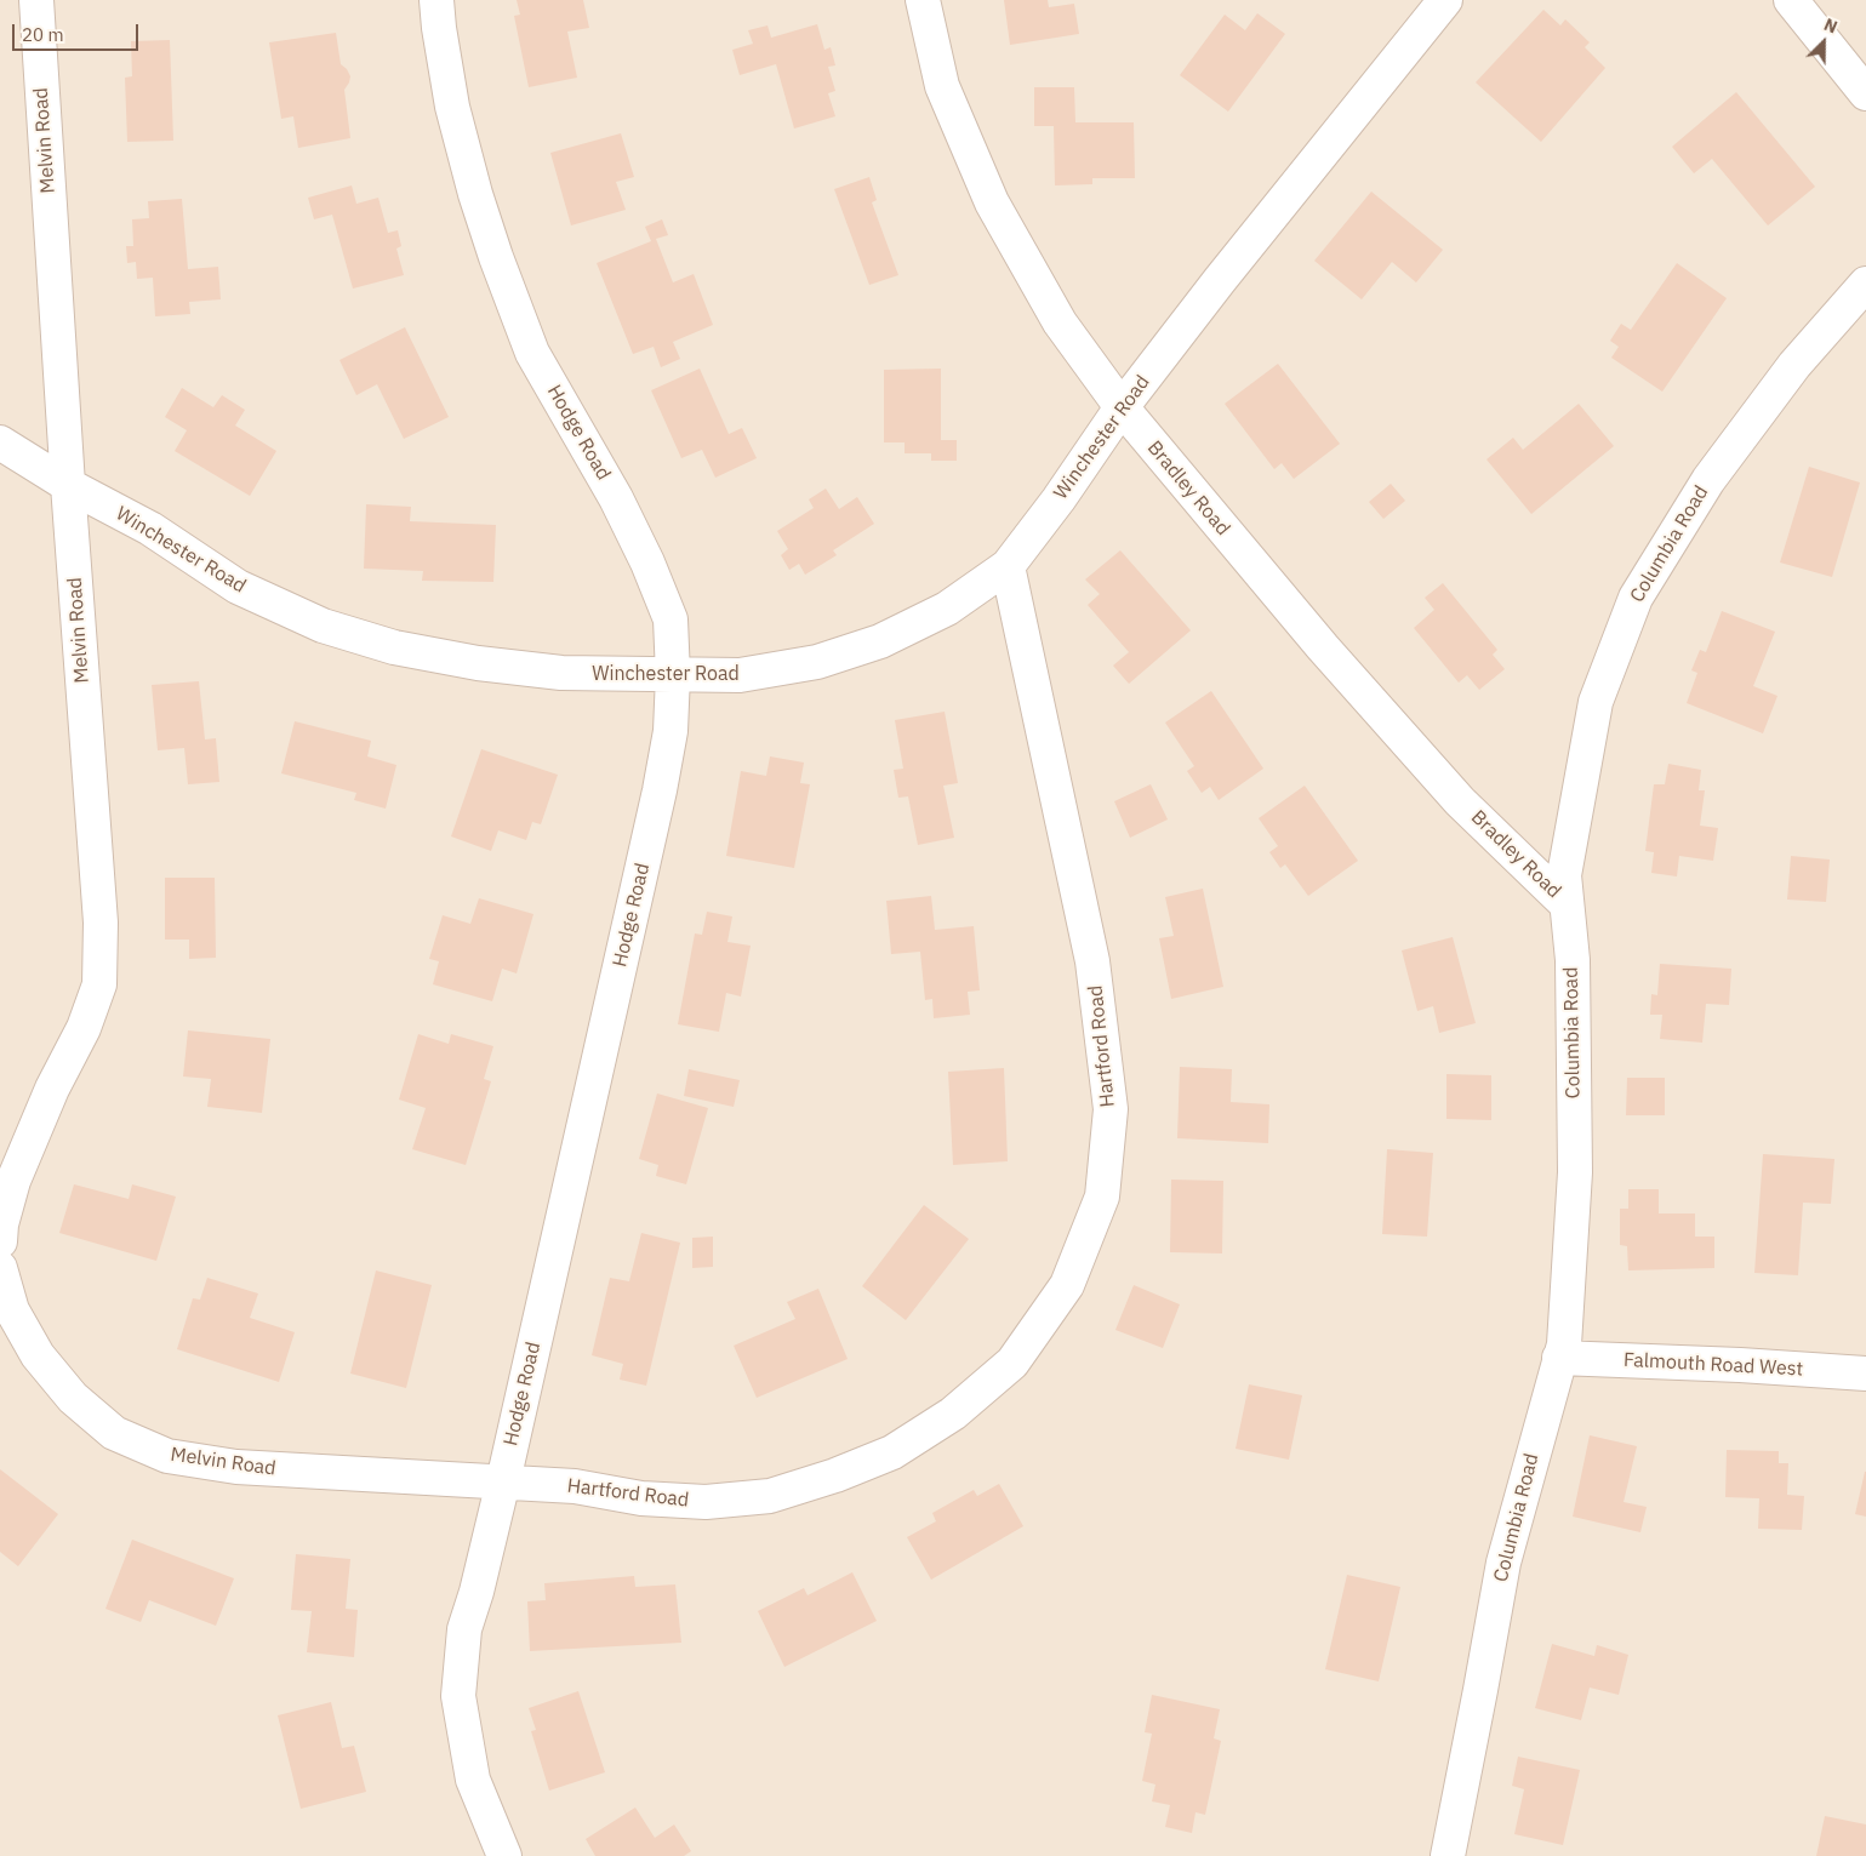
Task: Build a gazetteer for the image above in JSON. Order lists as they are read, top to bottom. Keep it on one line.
{"streets":{"street":["Melvin Road","Hodge Road","Winchester Road","Bradley Road","Columbia Road","Hartford Road","Falmouth Road West"]},"crossings":[["Melvin Road","Hodge Road"],["Melvin Road","Winchester Road"],["Melvin Road","Hartford Road"],["Hodge Road","Winchester Road"],["Hodge Road","Hartford Road"],["Winchester Road","Bradley Road"],["Winchester Road","Hartford Road"],["Bradley Road","Columbia Road"],["Columbia Road","Falmouth Road West"]],"scale_bar":"20 m","north":"top right"}
